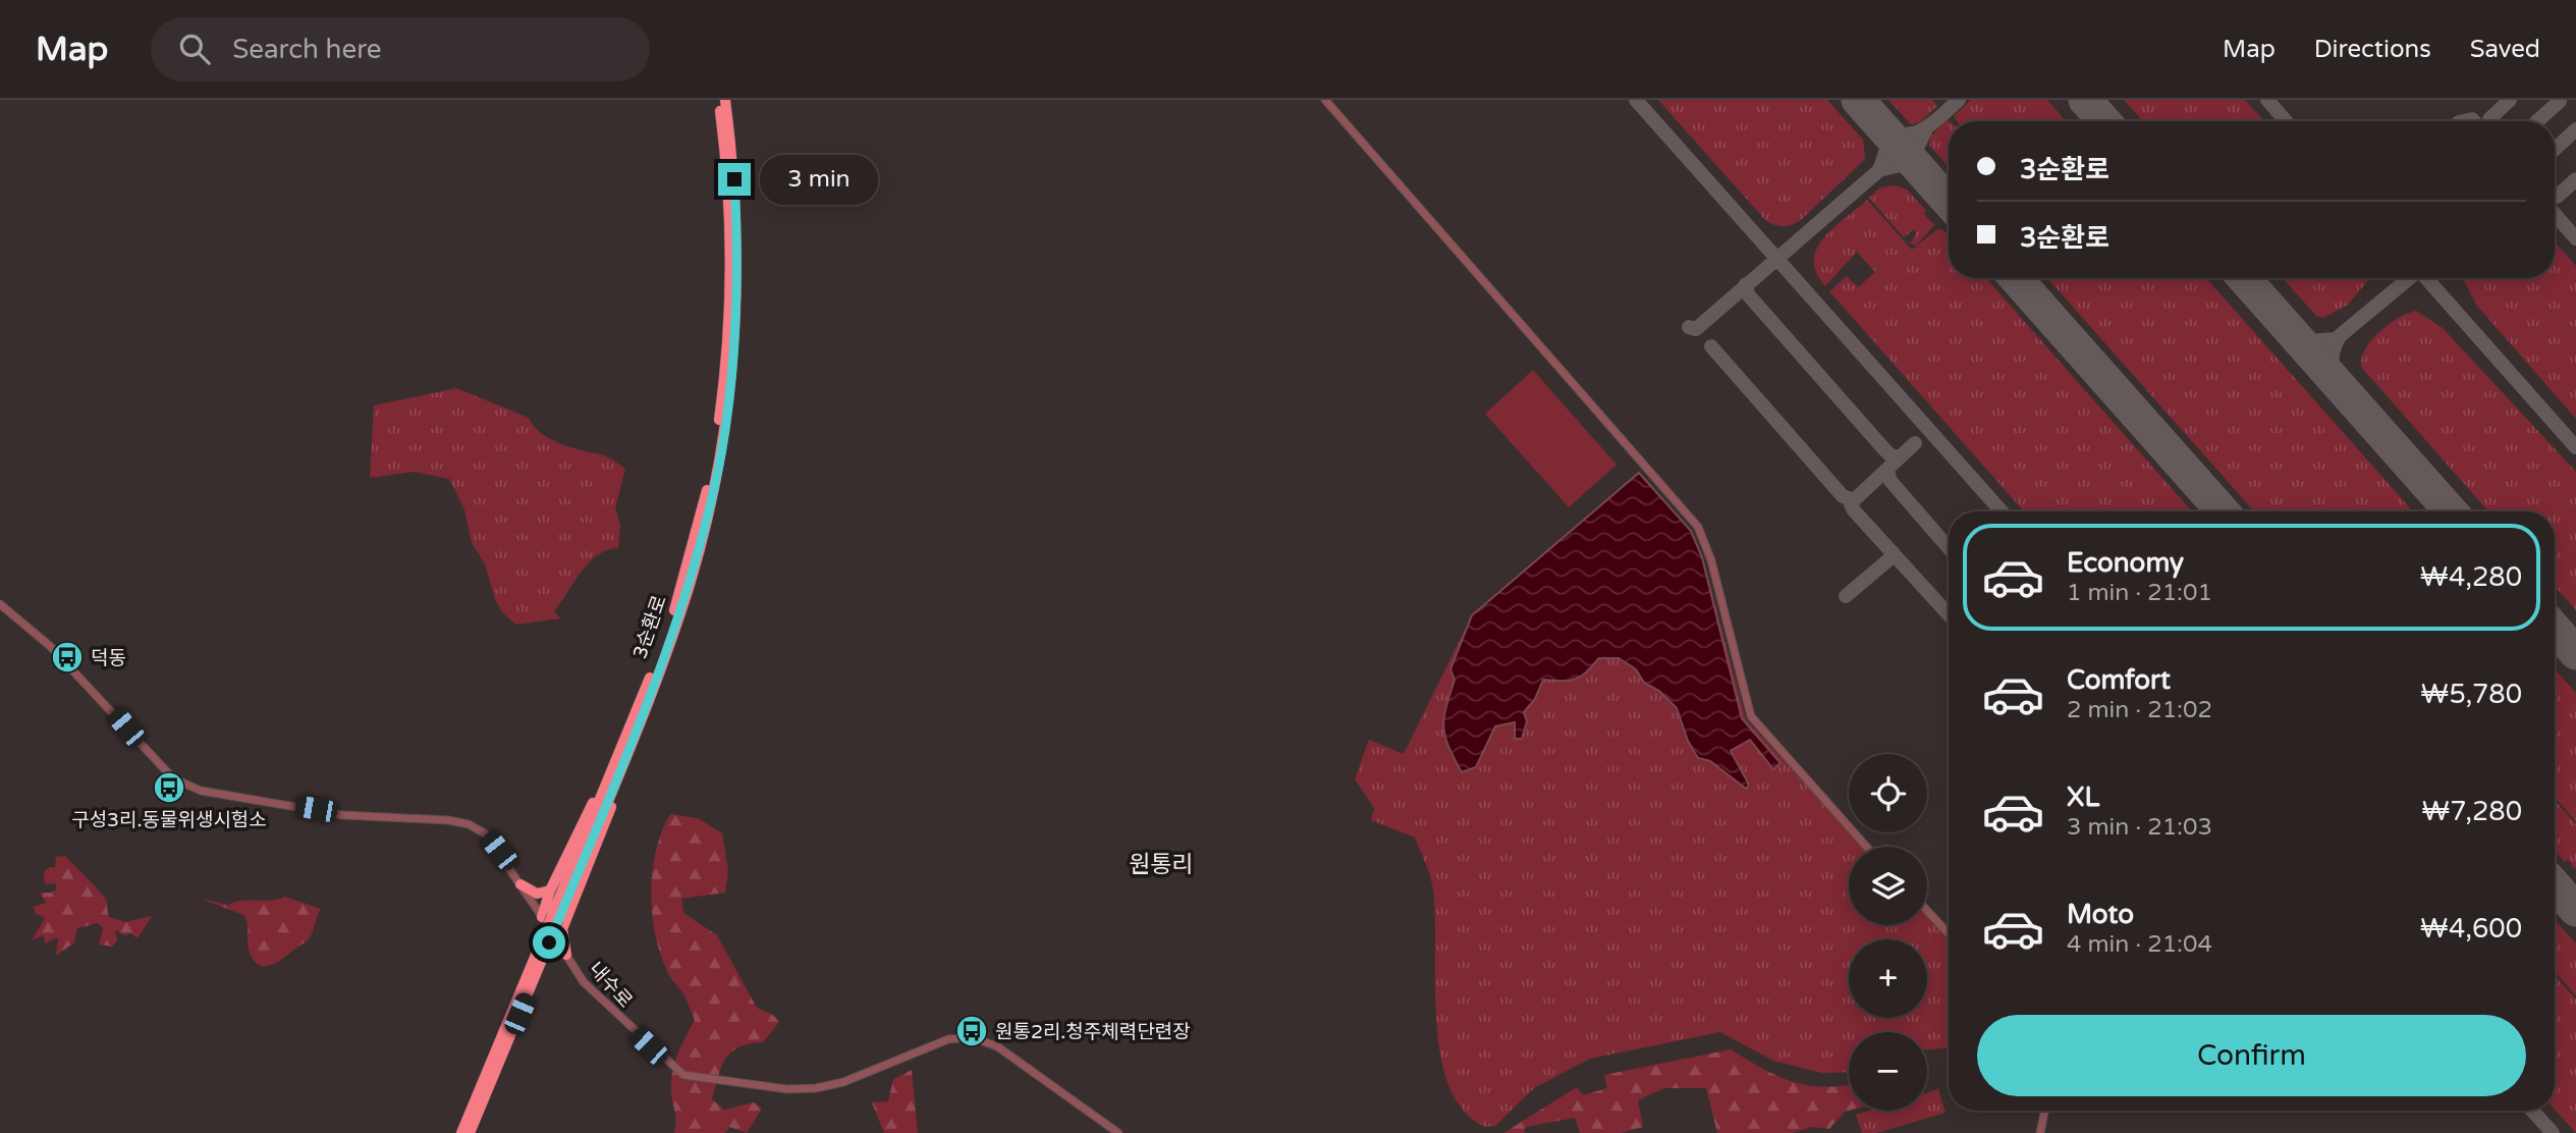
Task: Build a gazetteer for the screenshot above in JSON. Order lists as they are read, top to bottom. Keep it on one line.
{"streets":{"highway":["3순환로"],"street":["내수로"]},"districts":["원통리"],"places":{"bus stop":["덕동","구성3리.동물위생시험소","원통2리.청주체력단련장"]},"page":{"header":"Map","search":"Search here","nav":["Map","Directions","Saved"],"banner":["3순환로","3순환로"],"bubble":"3 min","list":[{"name":"Economy","note":"1 min · 21:01","value":"₩4,280"},{"name":"Comfort","note":"2 min · 21:02","value":"₩5,780"},{"name":"XL","note":"3 min · 21:03","value":"₩7,280"},{"name":"Moto","note":"4 min · 21:04","value":"₩4,600"}],"map_buttons":["+","−"],"buttons":"Confirm"}}
